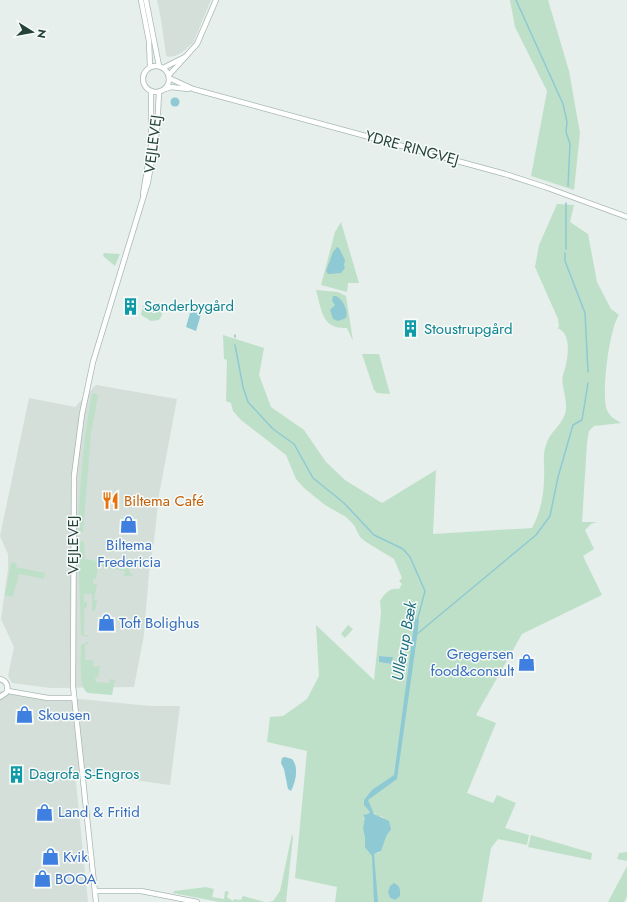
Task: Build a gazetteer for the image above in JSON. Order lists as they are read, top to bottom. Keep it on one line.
{"streets":{"street":["VEJLEVEJ","YDRE RINGVEJ"]},"crossings":[["VEJLEVEJ","YDRE RINGVEJ"]],"water":["Ullerup Bæk"],"places":{"building":["Sønderbygård","Stoustrupgård","Dagrofa S-Engros"],"restaurant":["Biltema Café"],"shop":["Biltema Fredericia","Toft Bolighus","Gregersen food&consult","Skousen","Land & Fritid","Kvik","BOOA"]},"north":"right"}
